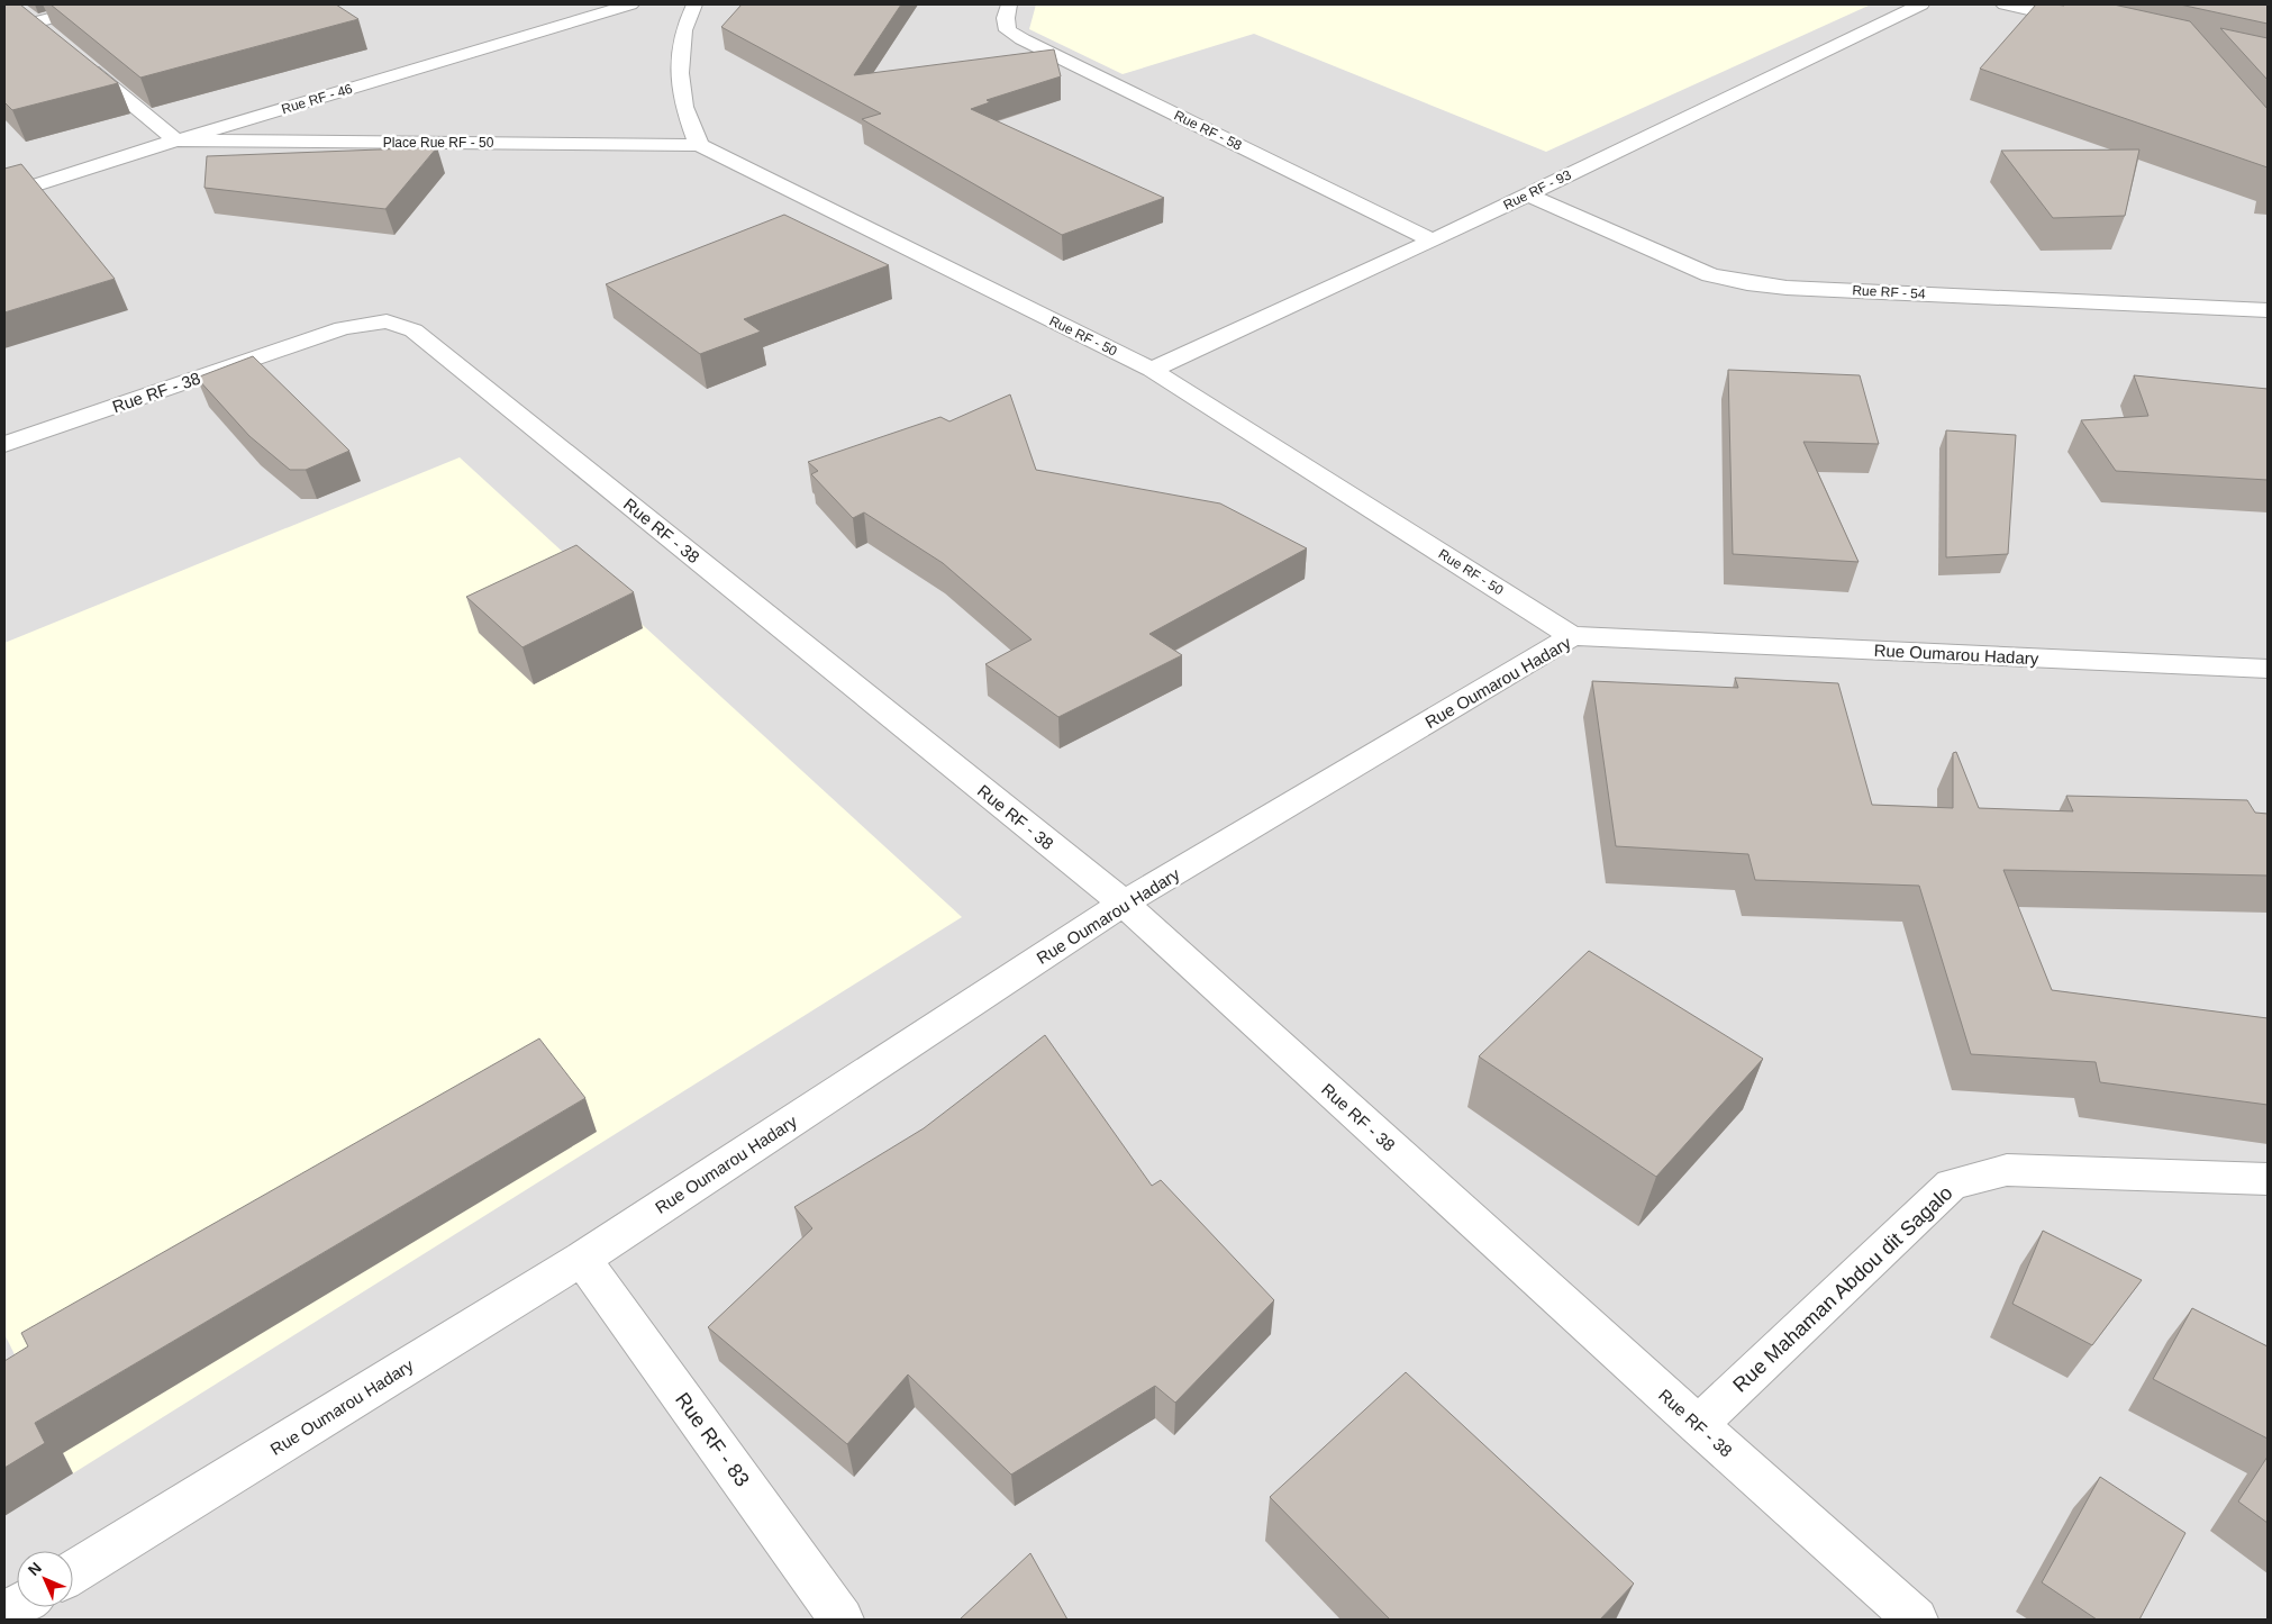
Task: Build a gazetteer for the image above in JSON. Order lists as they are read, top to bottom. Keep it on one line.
{"streets":{"street":["Rue RF - 46","Rue RF - 58","Place Rue RF - 50","Rue RF - 93","Rue RF - 54","Rue RF - 50","Rue RF - 38","Rue Oumarou Hadary","Rue Mahaman Abdou dit Sagalo","Rue RF - 83"]},"crossings":[["Rue RF - 46","Place Rue RF - 50"],["Rue RF - 58","Rue RF - 93"],["Place Rue RF - 50","Rue RF - 50"],["Rue RF - 93","Rue RF - 54"],["Rue RF - 93","Rue RF - 50"],["Rue RF - 50","Rue Oumarou Hadary"],["Rue RF - 38","Rue Oumarou Hadary"],["Rue RF - 38","Rue Mahaman Abdou dit Sagalo"],["Rue Oumarou Hadary","Rue RF - 83"]],"north":"top left"}
